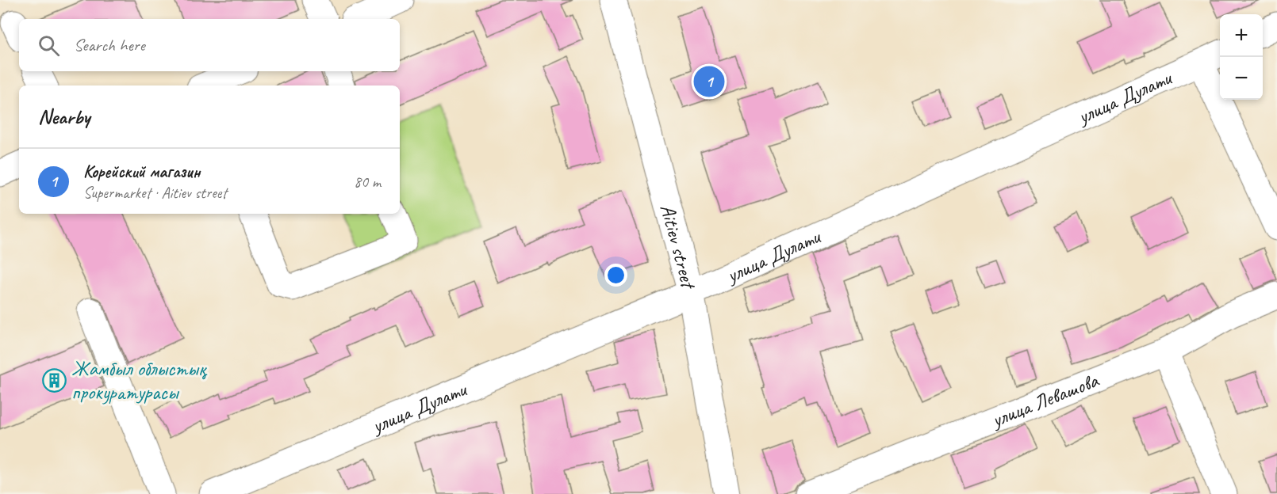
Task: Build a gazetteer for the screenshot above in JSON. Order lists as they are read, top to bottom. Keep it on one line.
{"streets":{"street":["улица Дулати","Aitiev street","улица Левашова"]},"crossings":[["улица Дулати","Aitiev street"]],"places":{"building":["Жамбыл облыстық прокуратурасы"]},"page":{"map_buttons":["+","−"],"search":"Search here","pins":"1","heading":"Nearby","list":[{"mark":"1","name":"Корейский магазин","note":"Supermarket · Aitiev street","value":"80 m"}]}}
